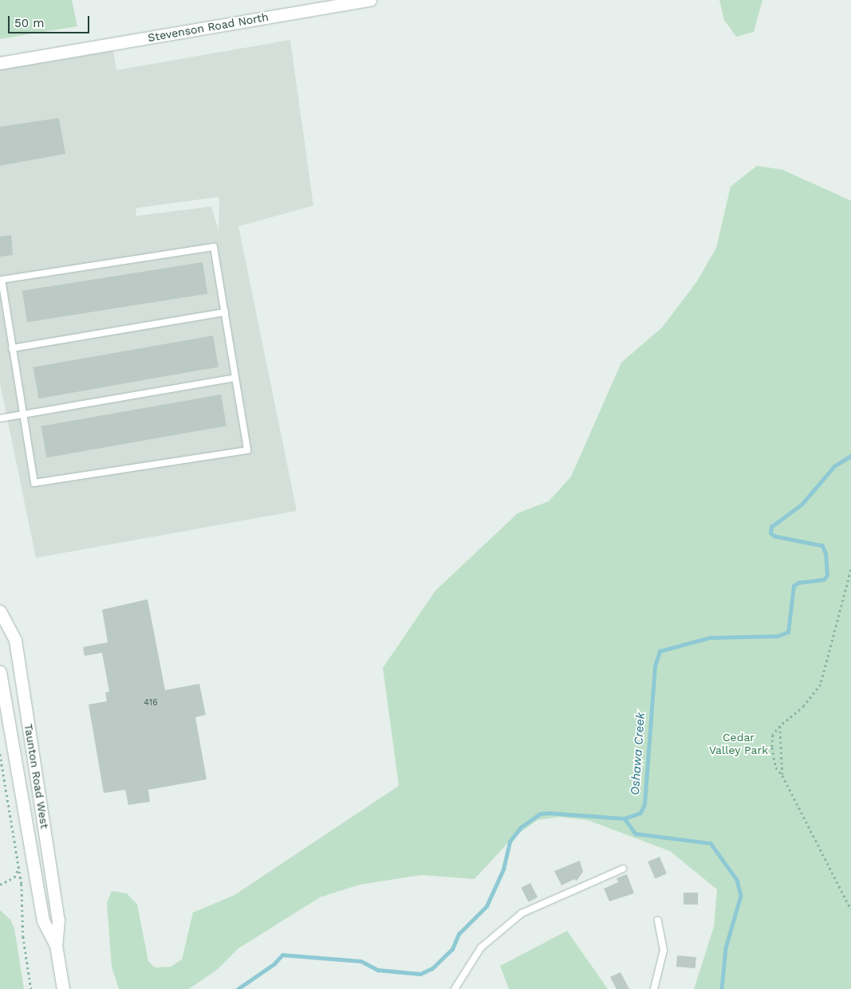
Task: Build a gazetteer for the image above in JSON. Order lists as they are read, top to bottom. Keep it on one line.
{"streets":{"main road":["Stevenson Road North","Taunton Road West"]},"water":["Oshawa Creek"],"parks":["Cedar Valley Park"],"house_numbers":["416"],"scale_bar":"50 m"}
